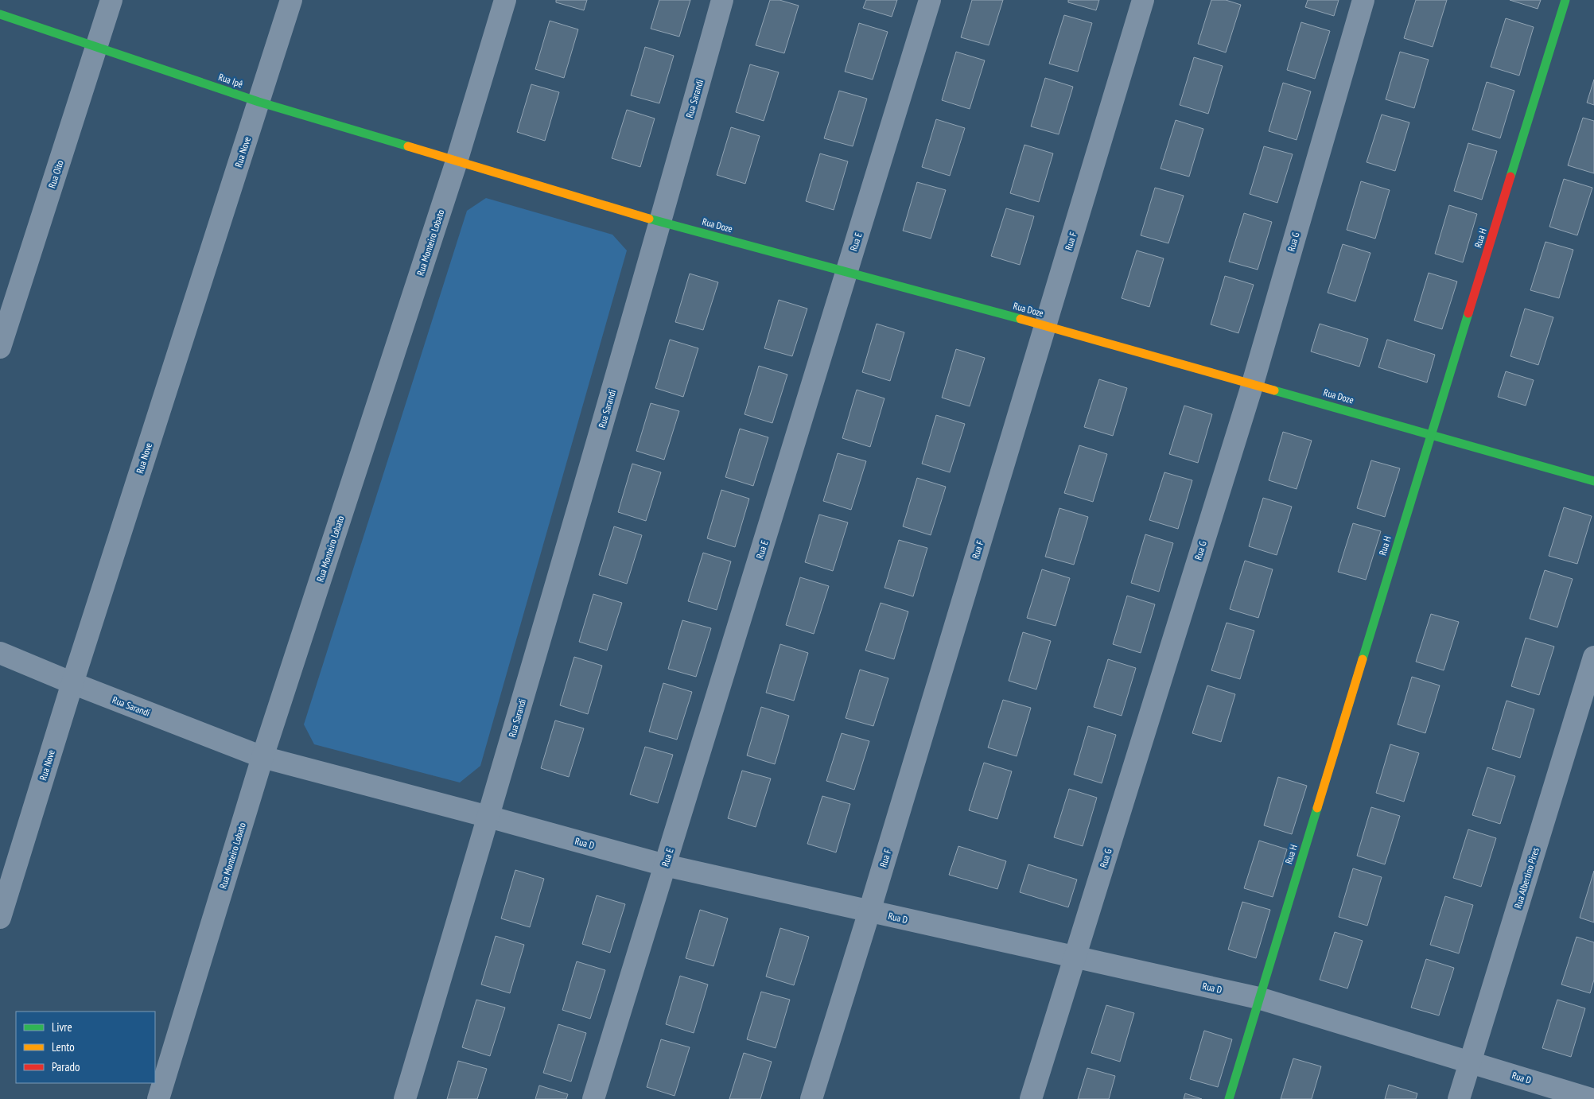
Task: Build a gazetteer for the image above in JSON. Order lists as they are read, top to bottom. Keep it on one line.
{"streets":{"street":["Rua Ipê","Rua Sarandi","Rua Nove","Rua Oito","Rua Doze","Rua H","Rua F","Rua E","Rua G","Rua Monteiro Lobato","Rua D","Rua Albertino Pires"]},"crossings":[["Rua Ipê","Rua Nove"],["Rua Ipê","Rua Oito"],["Rua Ipê","Rua Doze"],["Rua Ipê","Rua Monteiro Lobato"],["Rua Sarandi","Rua Nove"],["Rua Sarandi","Rua Doze"],["Rua Sarandi","Rua Monteiro Lobato"],["Rua Sarandi","Rua D"],["Rua Doze","Rua H"],["Rua Doze","Rua F"],["Rua Doze","Rua E"],["Rua Doze","Rua G"],["Rua Doze","Rua Monteiro Lobato"],["Rua H","Rua D"],["Rua F","Rua D"],["Rua E","Rua D"],["Rua G","Rua D"],["Rua D","Rua Albertino Pires"]],"legend":["Livre","Lento","Parado"]}
